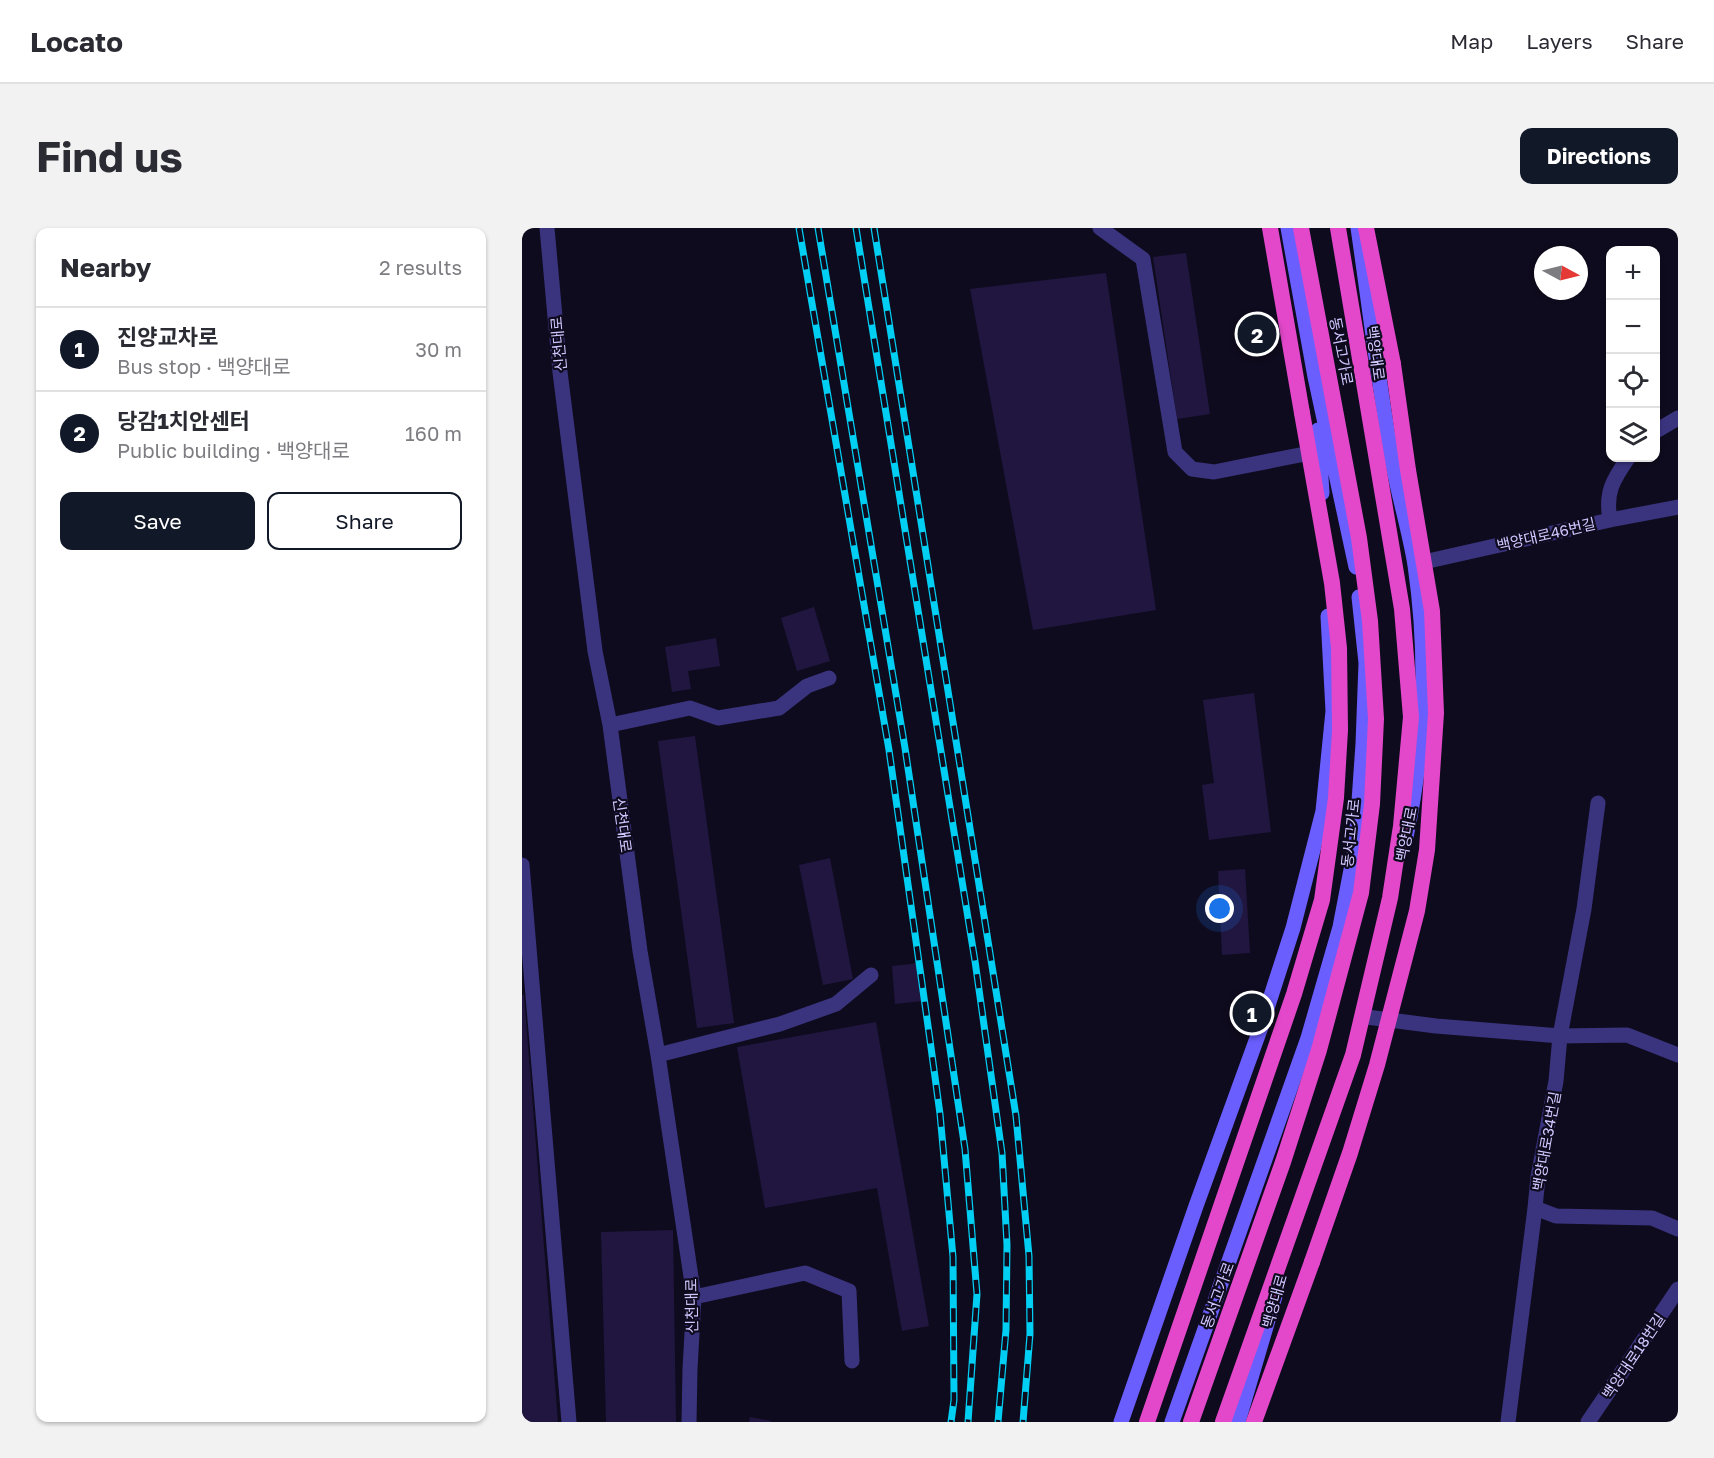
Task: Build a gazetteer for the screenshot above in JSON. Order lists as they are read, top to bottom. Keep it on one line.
{"streets":{"highway":["동서고가로"],"main road":["백양대로"],"street":["신천대로","백양대로46번길","백양대로34번길","백양대로18번길"]},"crossings":[["백양대로","백양대로46번길"]],"north":"right","page":{"header":"Locato","nav":["Map","Layers","Share"],"buttons":["Directions",["Save","Share"]],"title":"Find us","heading":["Nearby","2 results"],"map_buttons":["+","−"],"list":[{"mark":"1","name":"진양교차로","note":"Bus stop · 백양대로","value":"30 m"},{"mark":"2","name":"당감1치안센터","note":"Public building · 백양대로","value":"160 m"}],"pins":["2","1"]}}
